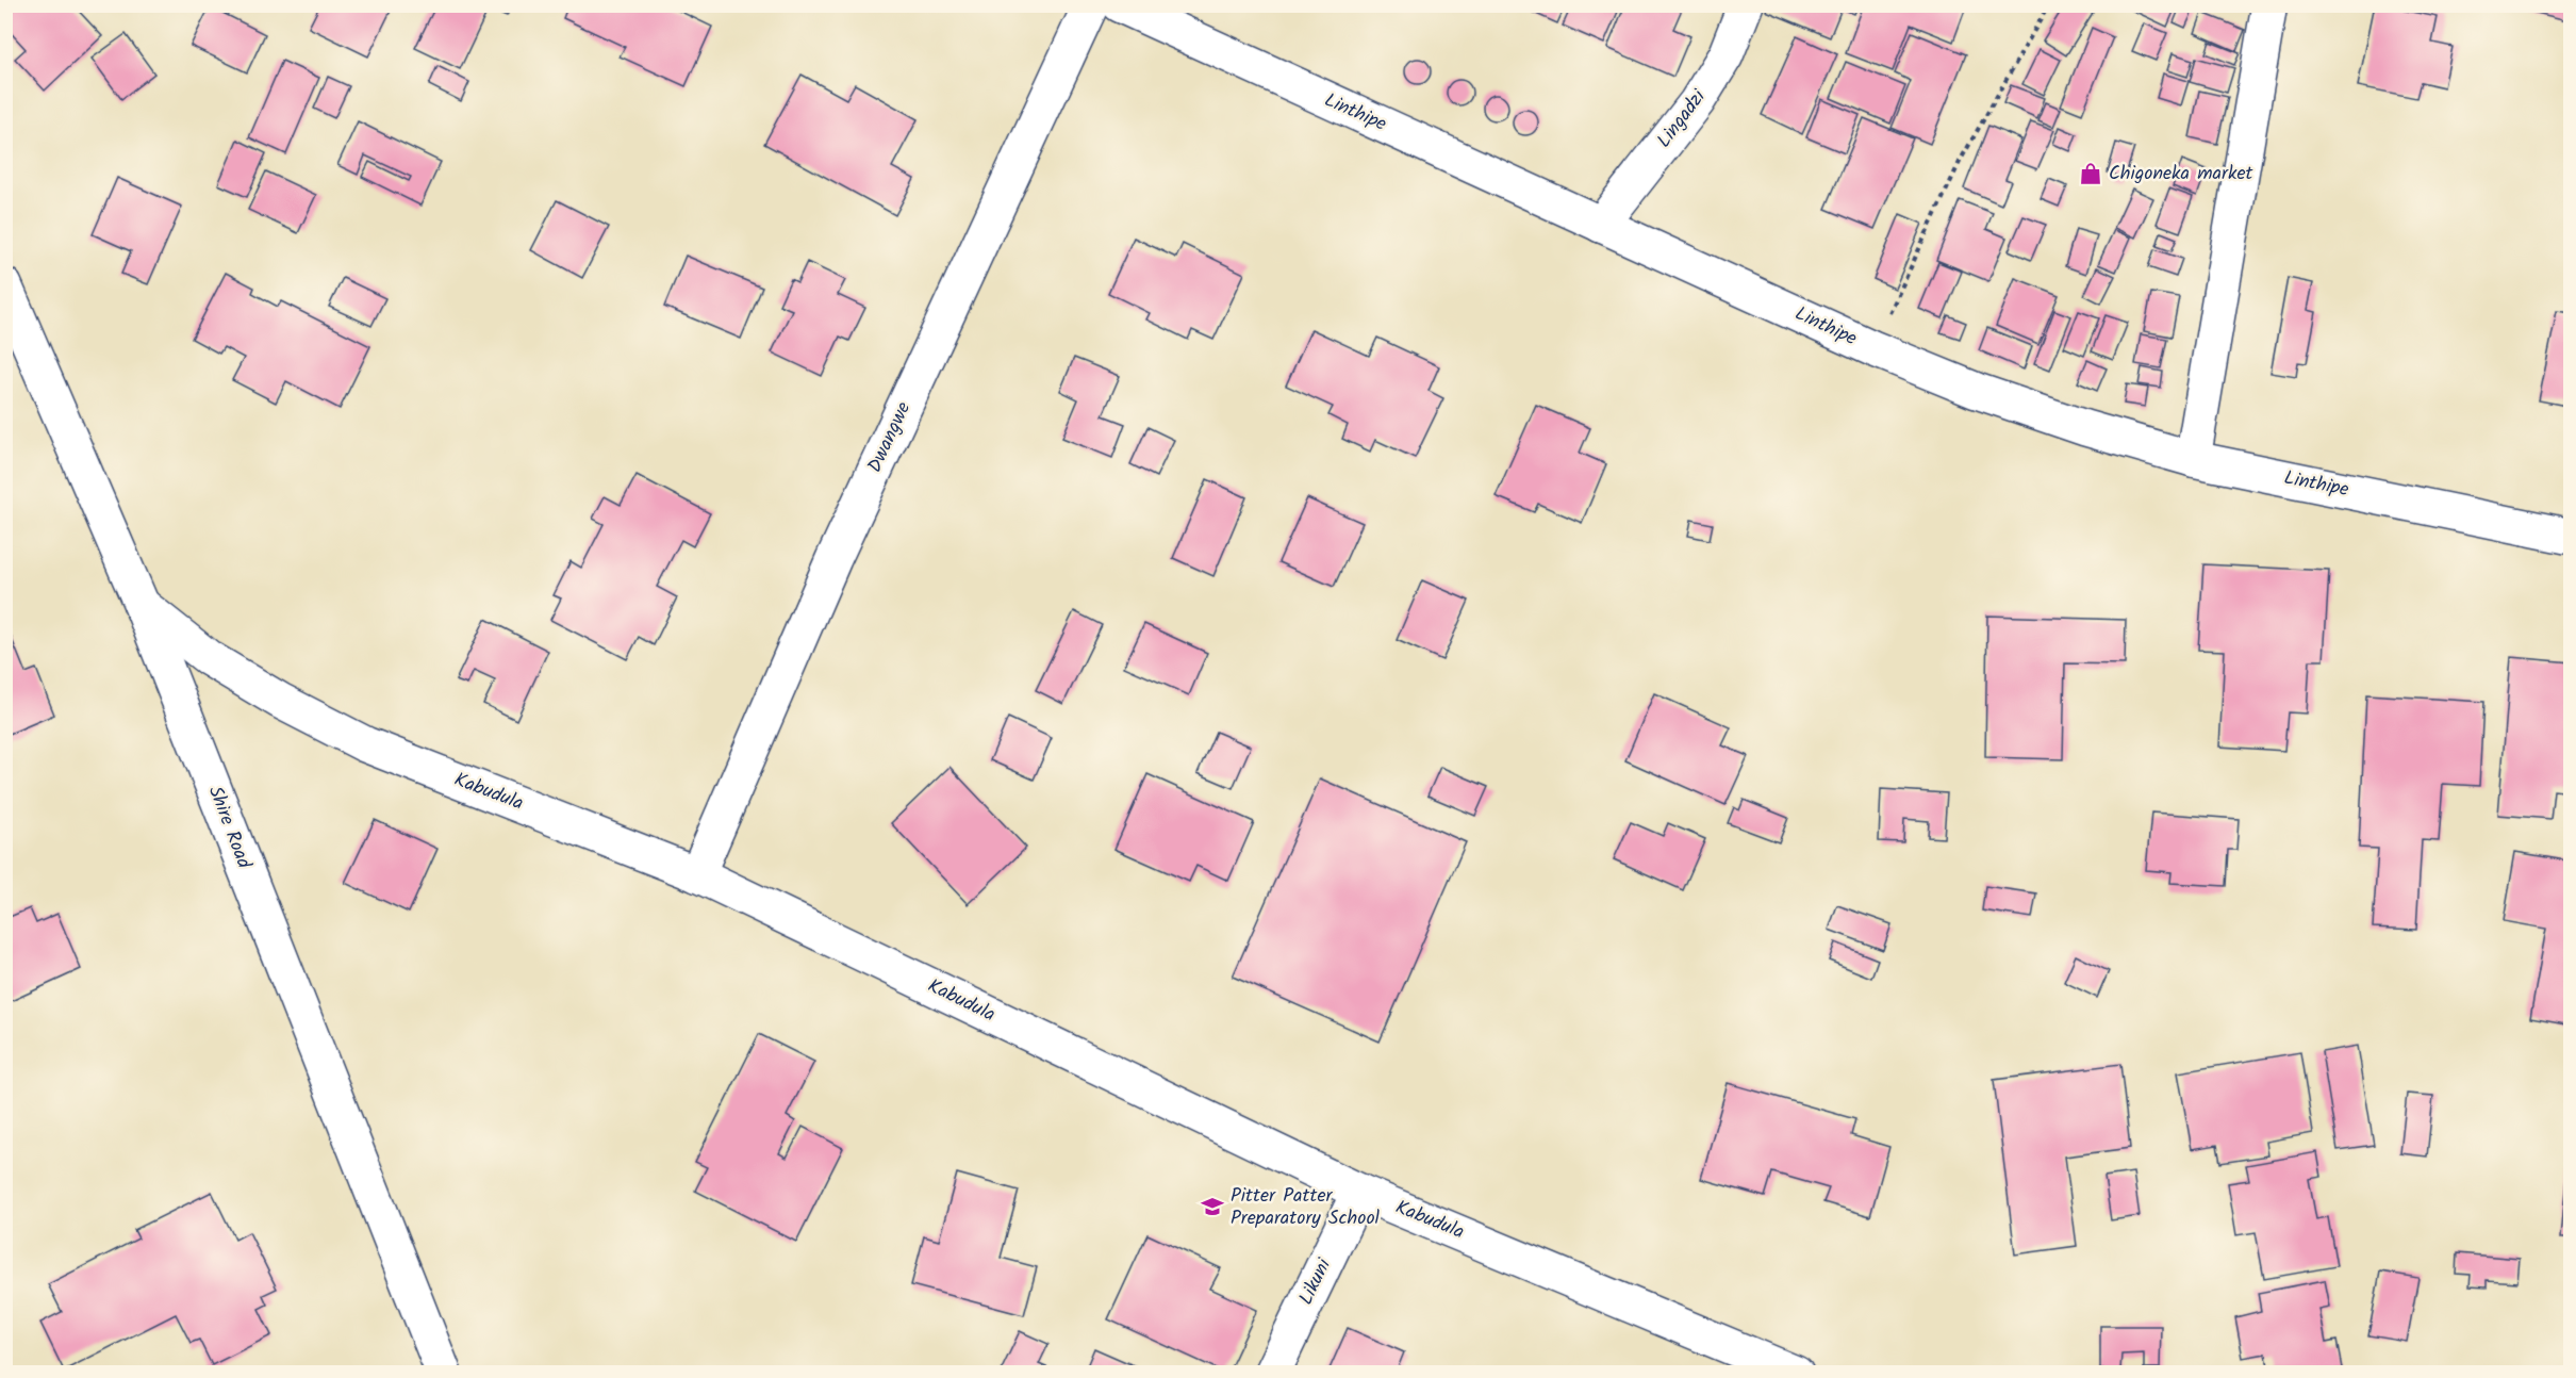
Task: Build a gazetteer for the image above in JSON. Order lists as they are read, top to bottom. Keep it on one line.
{"streets":{"street":["Linthipe","Lingadzi","Dwangwe","Kabudula","Shire Road","Likuni"]},"crossings":[["Linthipe","Lingadzi"],["Dwangwe","Kabudula"],["Kabudula","Shire Road"],["Kabudula","Likuni"]],"places":{"shop":["Chigoneka market"],"school or university":["Pitter Patter Preparatory School"]}}
